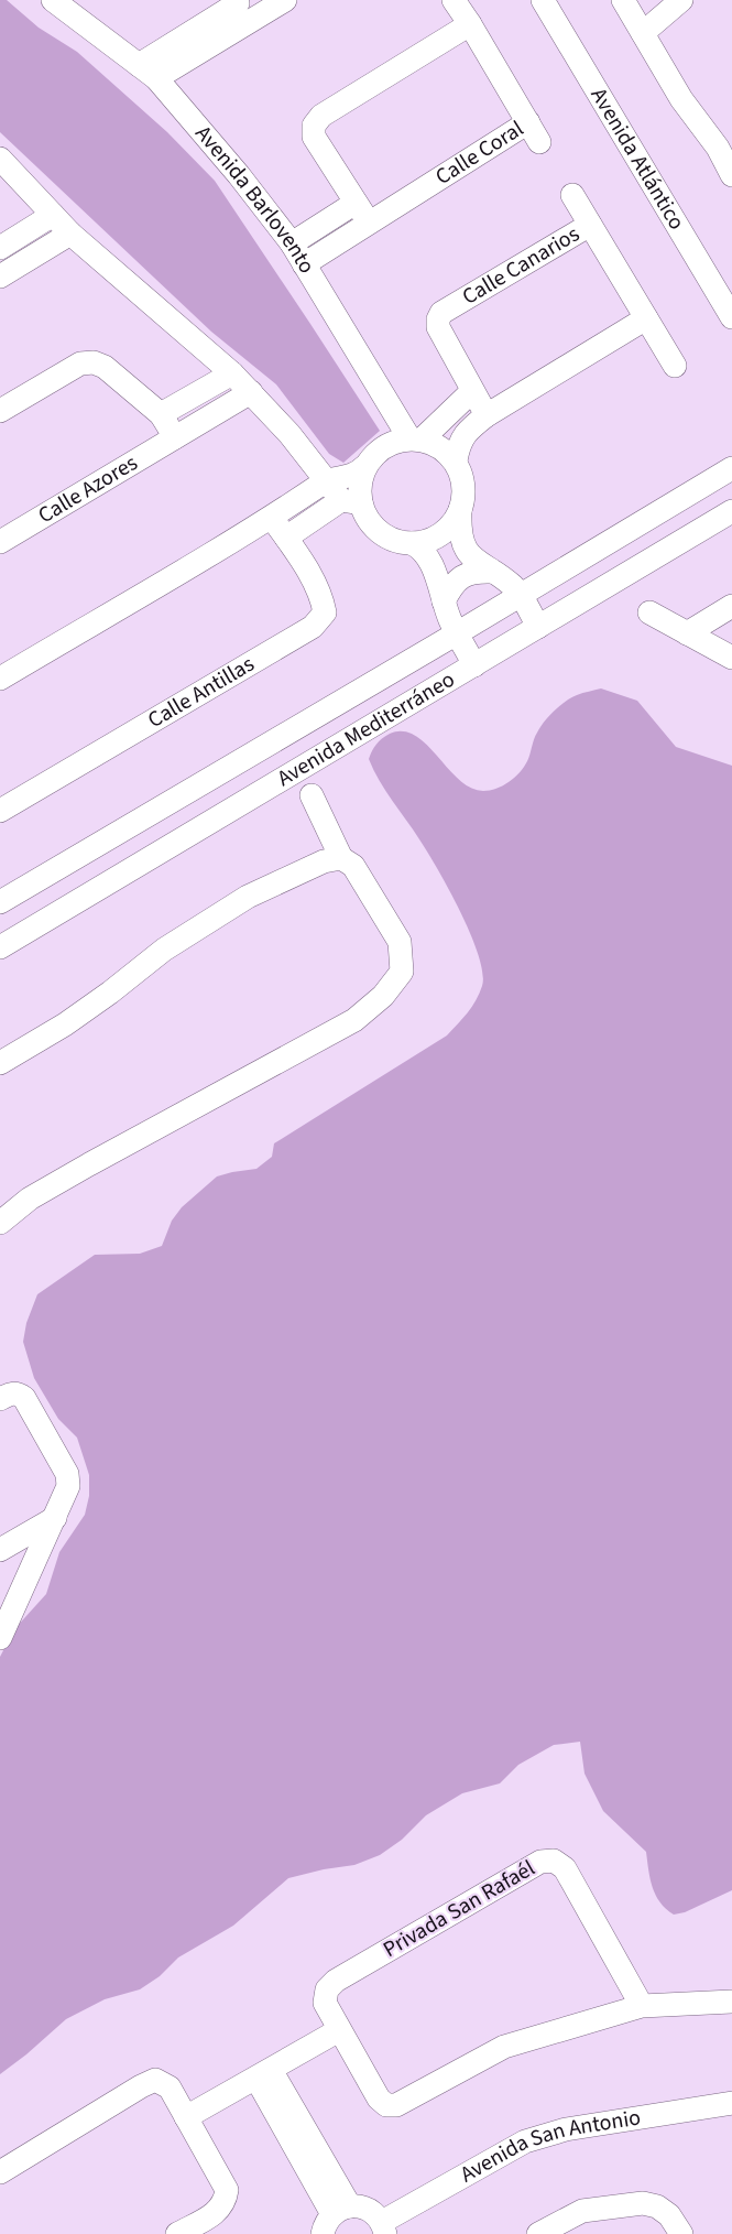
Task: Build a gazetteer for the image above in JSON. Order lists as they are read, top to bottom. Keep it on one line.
{"streets":{"street":["Calle Coral","Avenida Atlántico","Avenida Barlovento","Calle Canarios","Calle Azores","Calle Antillas","Avenida Mediterráneo","Privada San Rafaél","Avenida San Antonio"]},"crossings":[["Calle Coral","Avenida Barlovento"]]}
